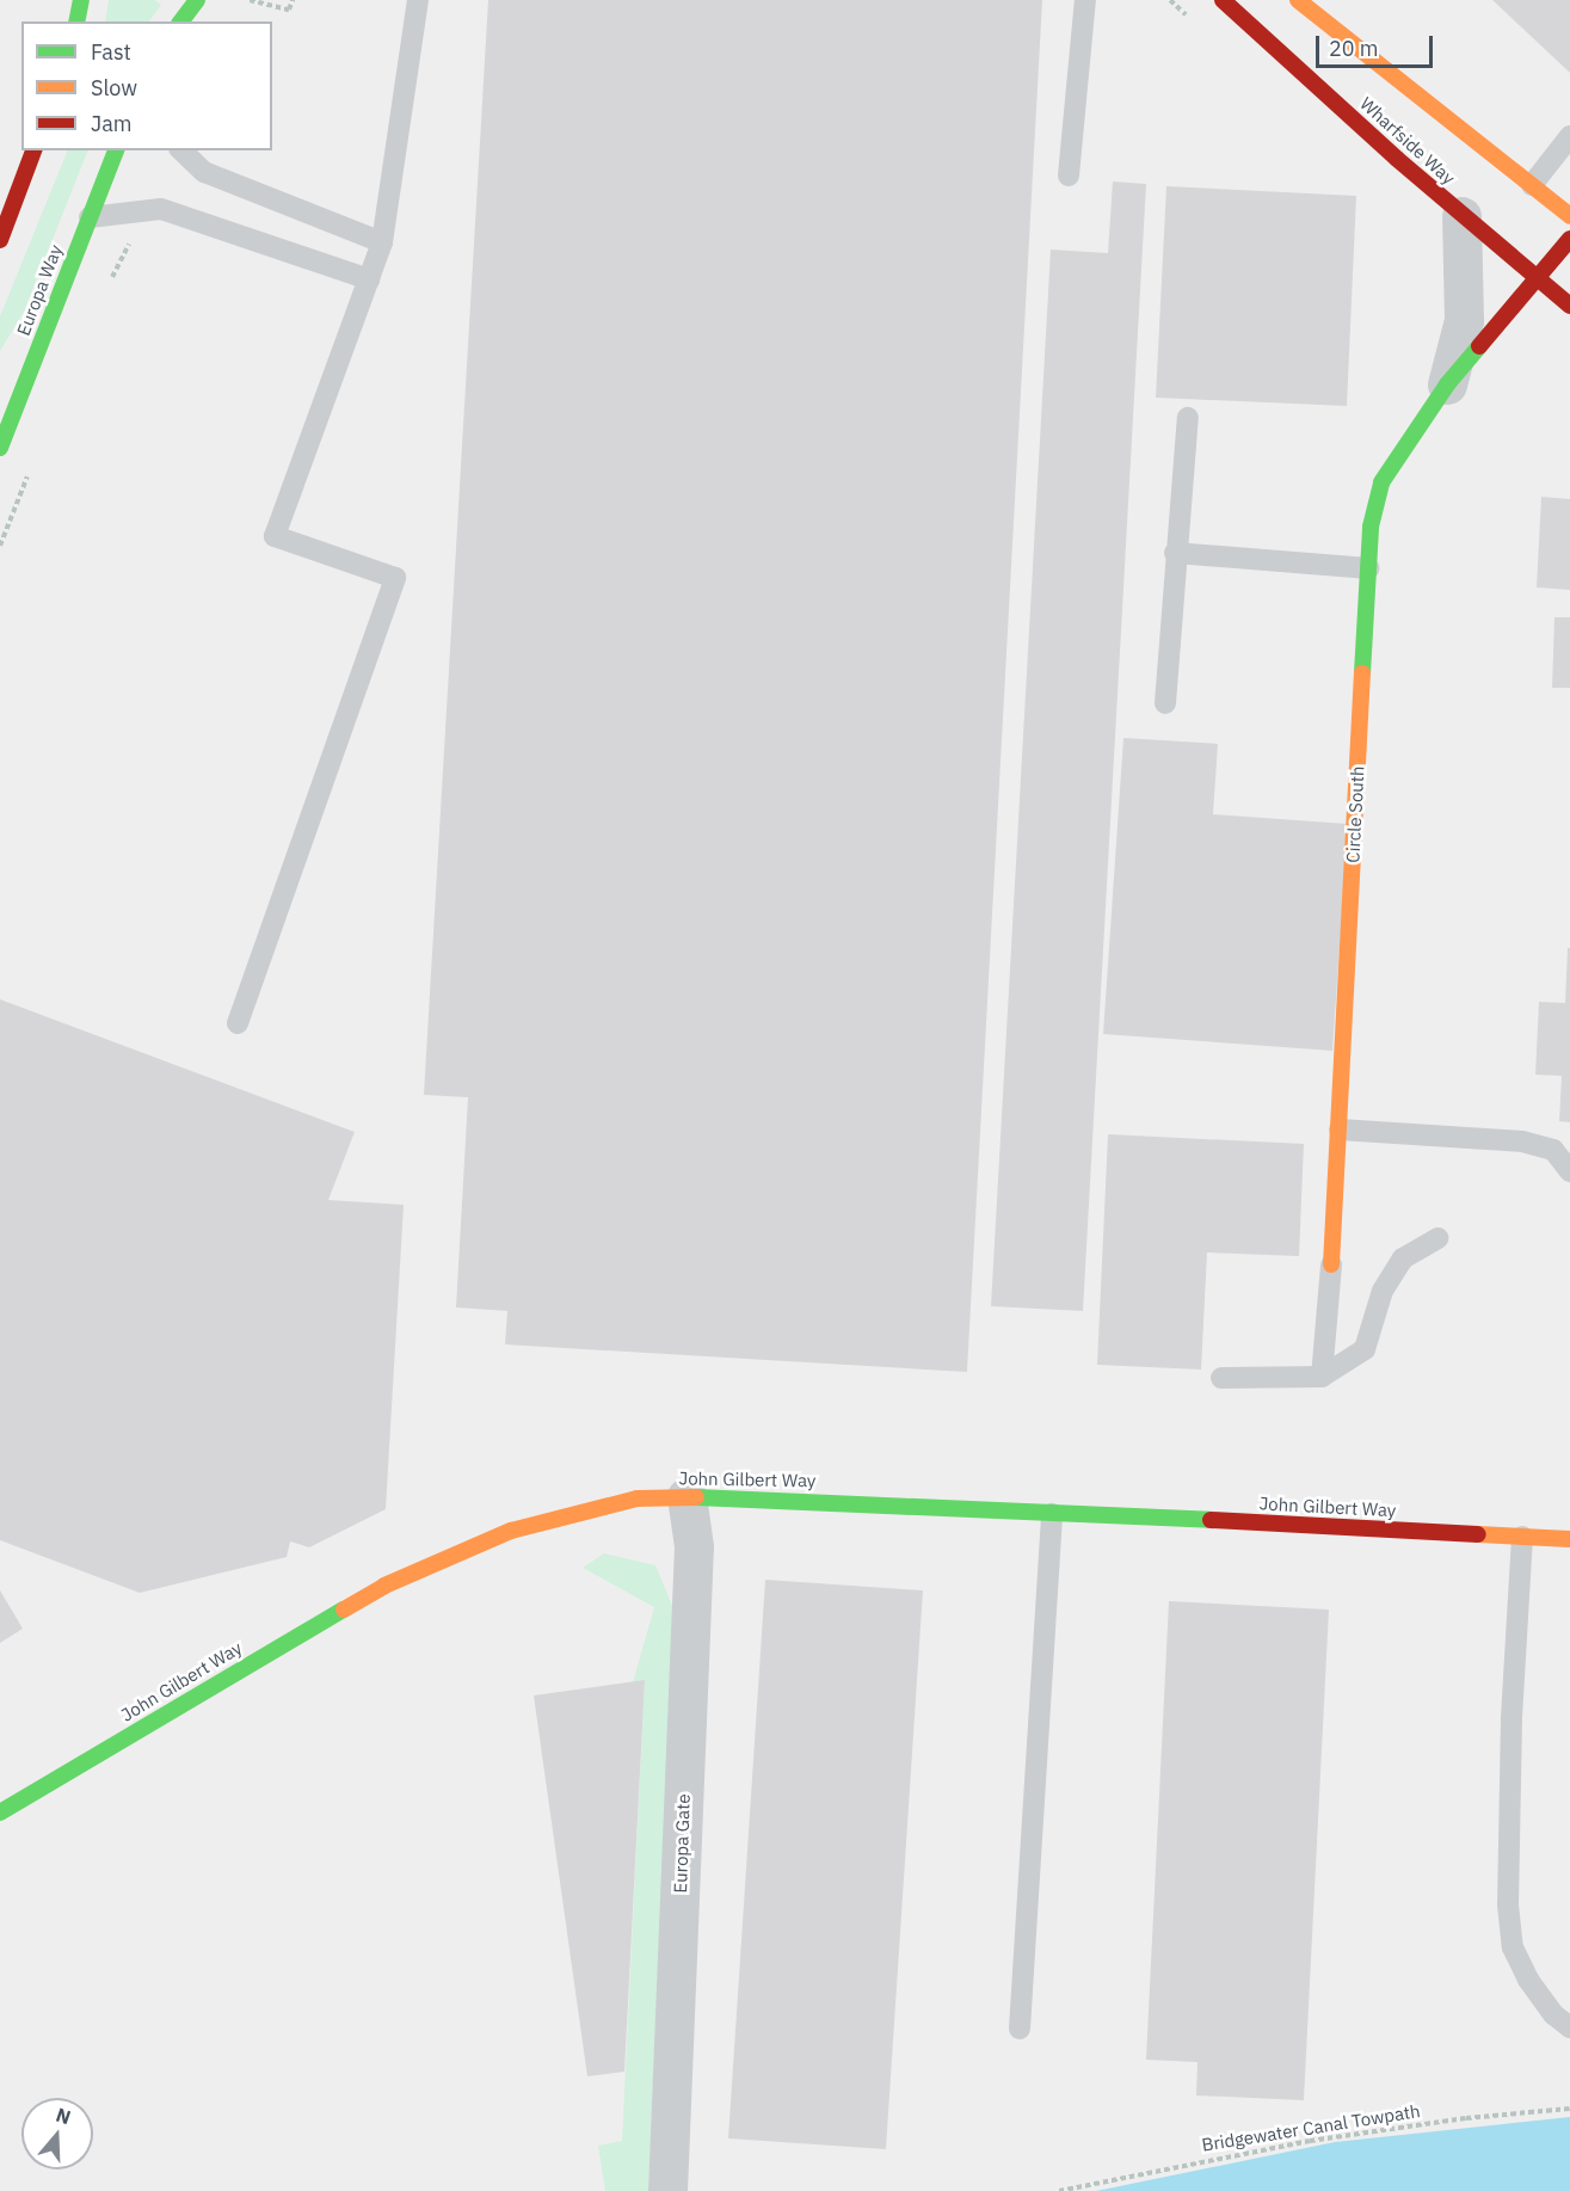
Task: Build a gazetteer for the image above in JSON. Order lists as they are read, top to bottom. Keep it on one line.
{"streets":{"main road":["Wharfside Way","Europa Way","Circle South","John Gilbert Way"],"street":["Europa Gate"],"path":["Bridgewater Canal Towpath"]},"crossings":[["Wharfside Way","Circle South"],["John Gilbert Way","Europa Gate"]],"legend":["Fast","Slow","Jam"],"scale_bar":"20 m","north":"top"}
